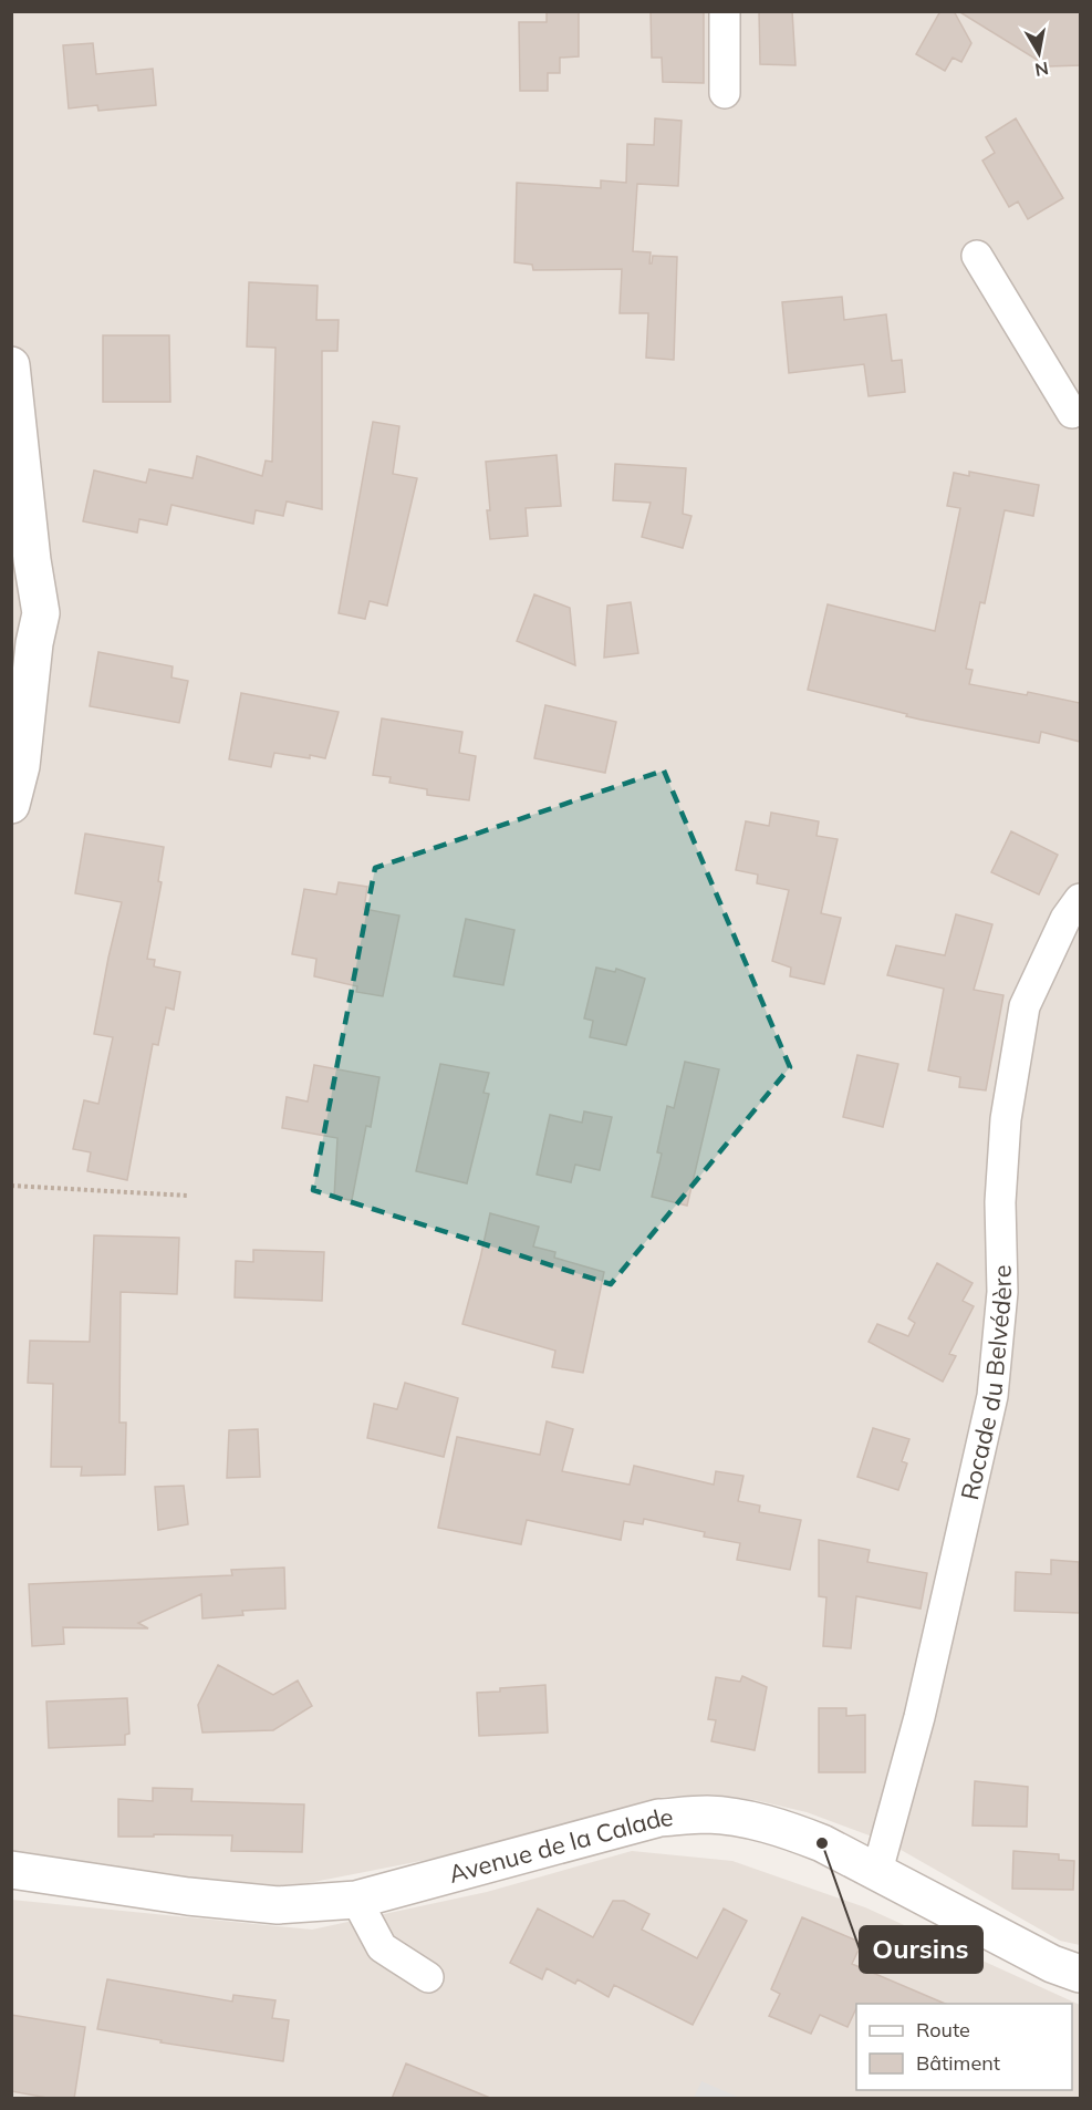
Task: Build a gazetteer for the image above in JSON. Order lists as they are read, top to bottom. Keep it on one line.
{"streets":{"street":["Rocade du Belvédère","Avenue de la Calade"]},"crossings":[["Rocade du Belvédère","Avenue de la Calade"]],"places":["Oursins"],"legend":["Route","Bâtiment"],"north":"bottom"}
